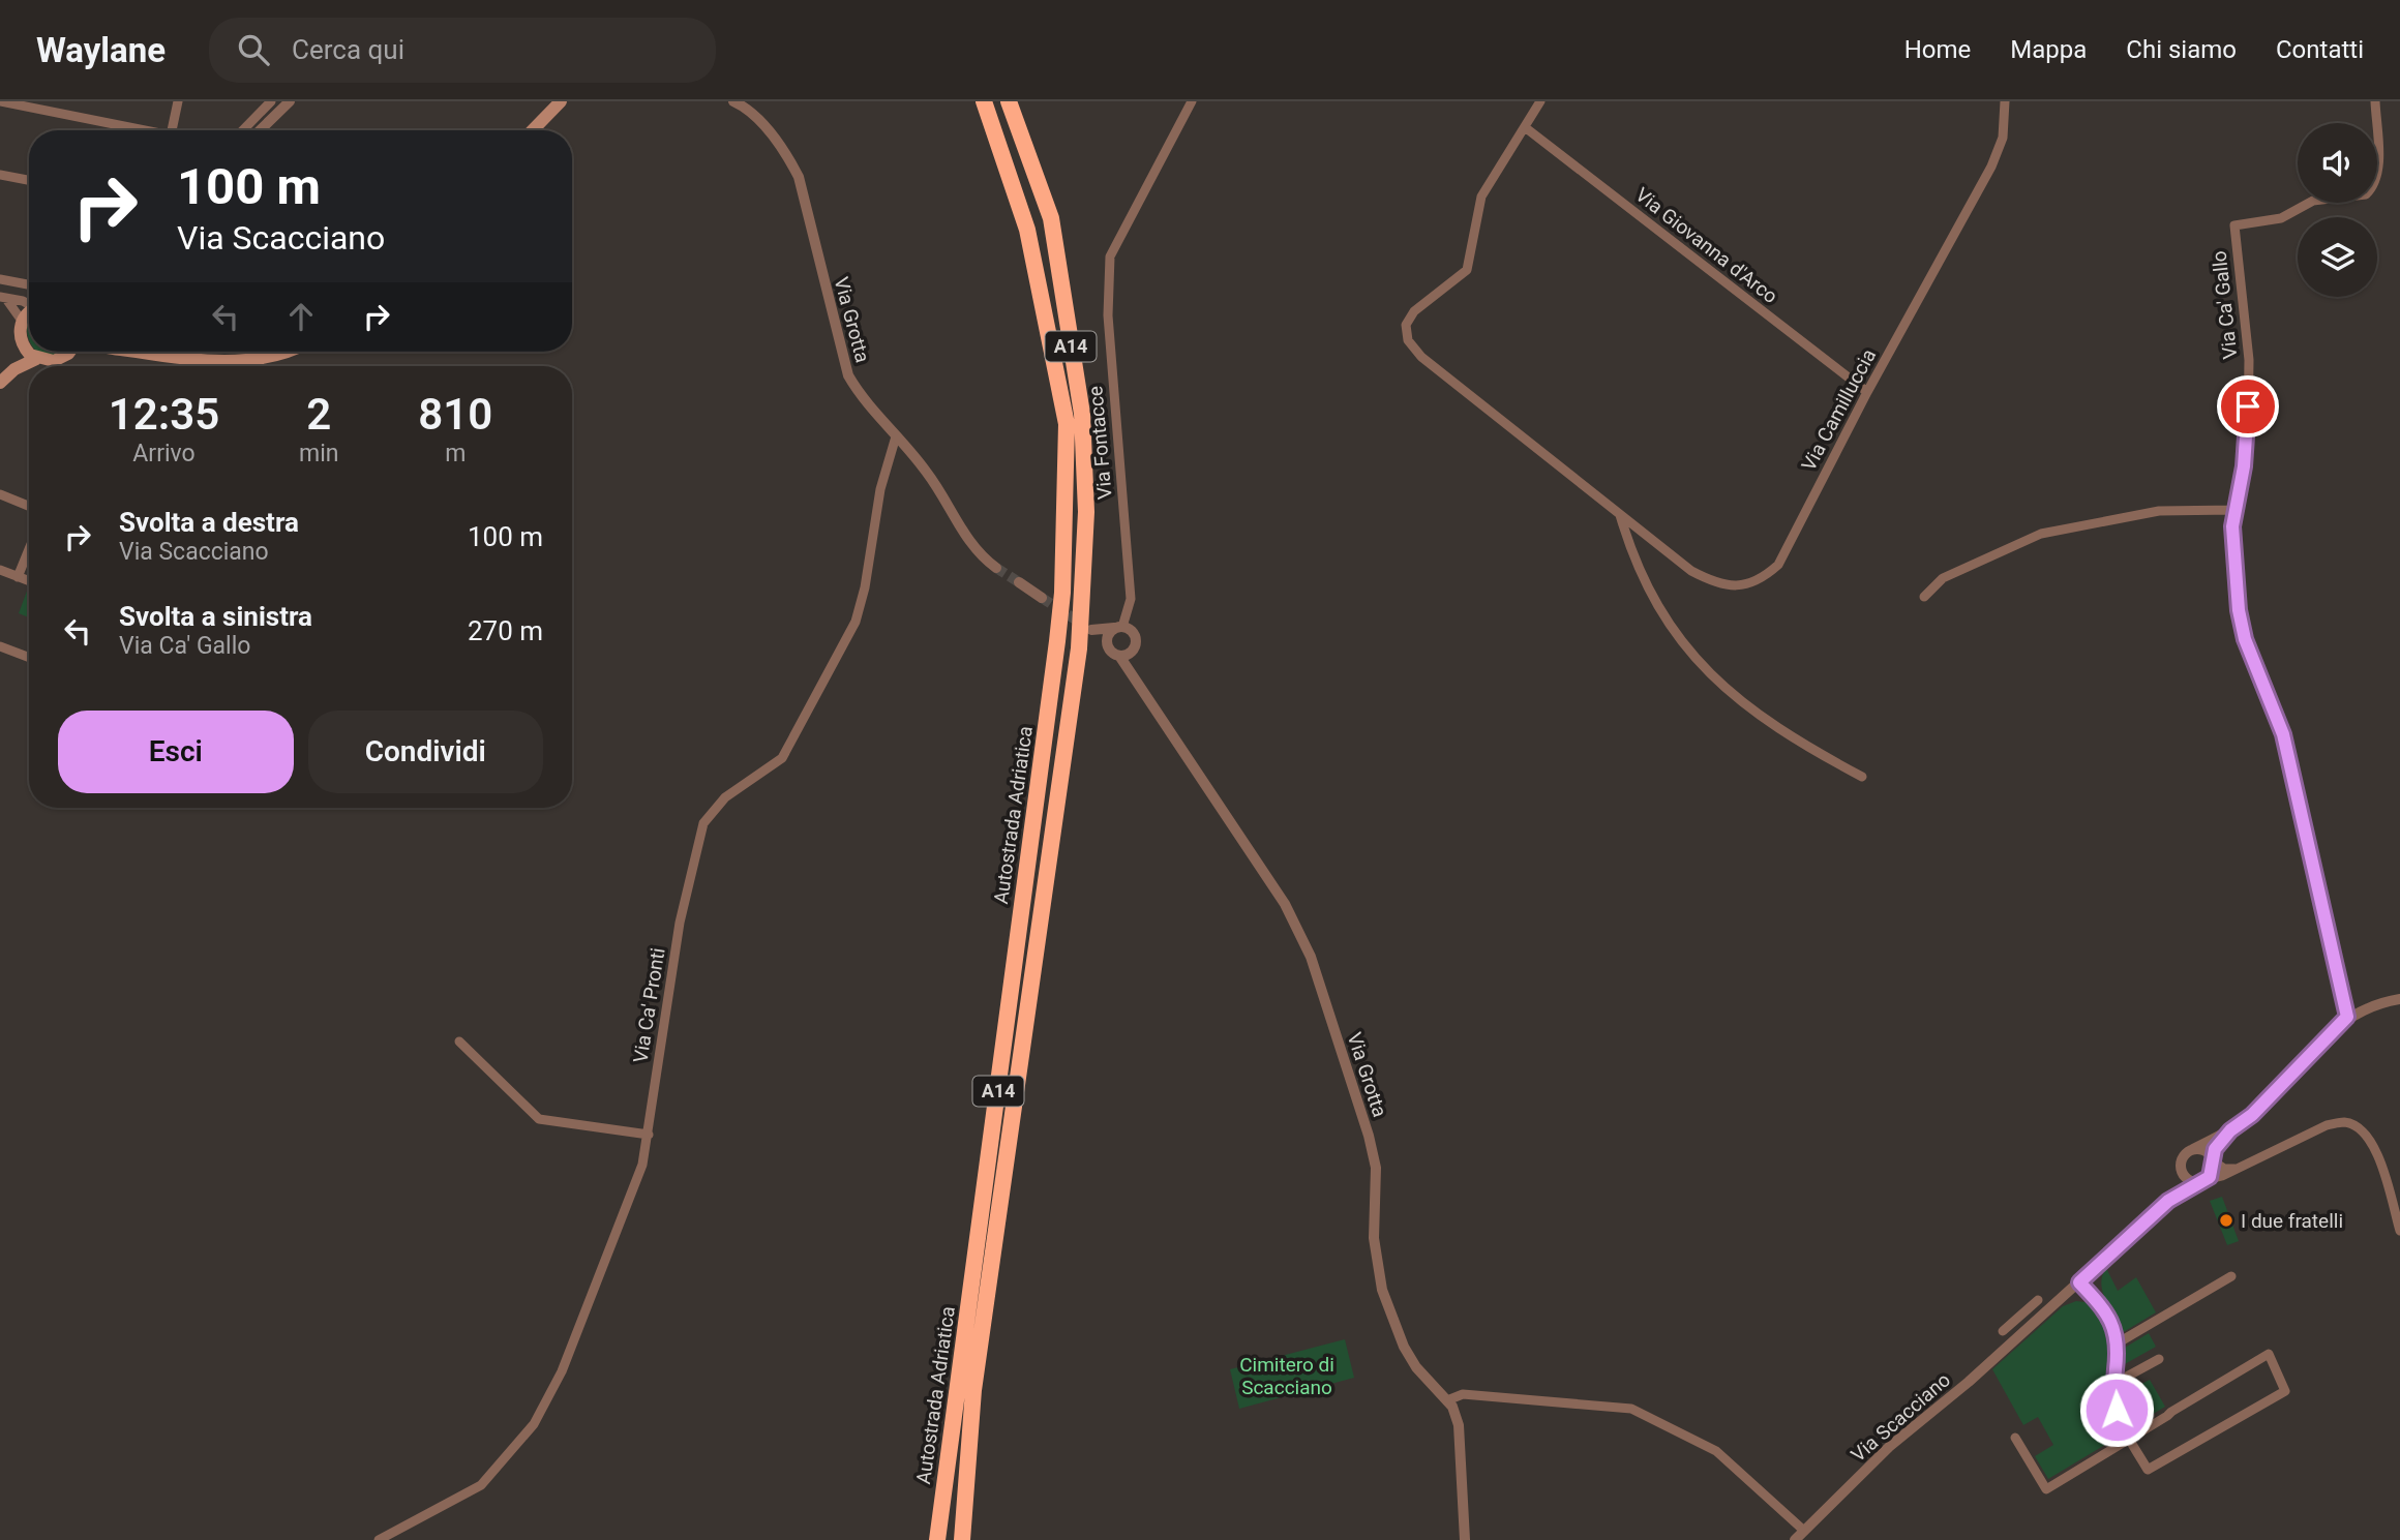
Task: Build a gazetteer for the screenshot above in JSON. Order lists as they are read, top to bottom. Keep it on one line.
{"streets":{"highway":["A14","Autostrada Adriatica"],"street":["Via Giovanna d'Arco","Via Ca' Gallo","Via Grotta","Via Camilluccia","Via Fontacce","Via Ca' Pronti","Via Scacciano"]},"crossings":[["Via Giovanna d'Arco","Via Camilluccia"],["Via Ca' Gallo","Via Scacciano"],["Via Grotta","Via Fontacce"],["Via Grotta","Via Ca' Pronti"]],"parks":["Cimitero di Scacciano"],"places":["I due fratelli"],"page":{"header":"Waylane","search":"Cerca qui","nav":["Home","Mappa","Chi siamo","Contatti"],"turn":["100 m","Via Scacciano"],"eta":["12:35","Arrivo","2","min","810","m"],"list":[{"name":"Svolta a destra","note":"Via Scacciano","value":"100 m"},{"name":"Svolta a sinistra","note":"Via Ca' Gallo","value":"270 m"}],"buttons":["Esci","Condividi"]}}
